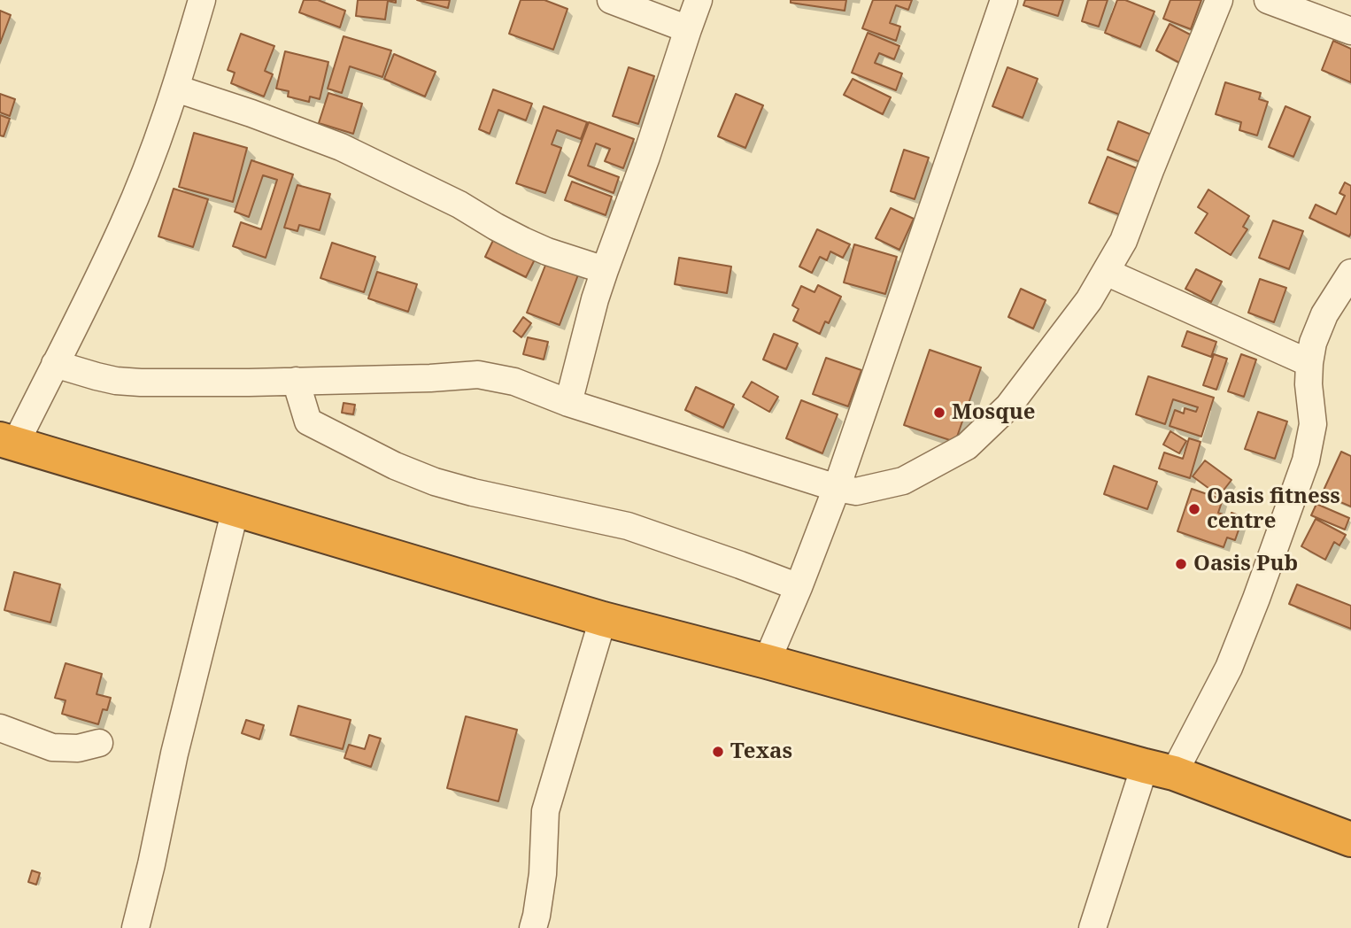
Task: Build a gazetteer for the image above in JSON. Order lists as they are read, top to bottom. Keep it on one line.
{"places":["Mosque","Oasis fitness centre","Oasis Pub","Texas"]}
